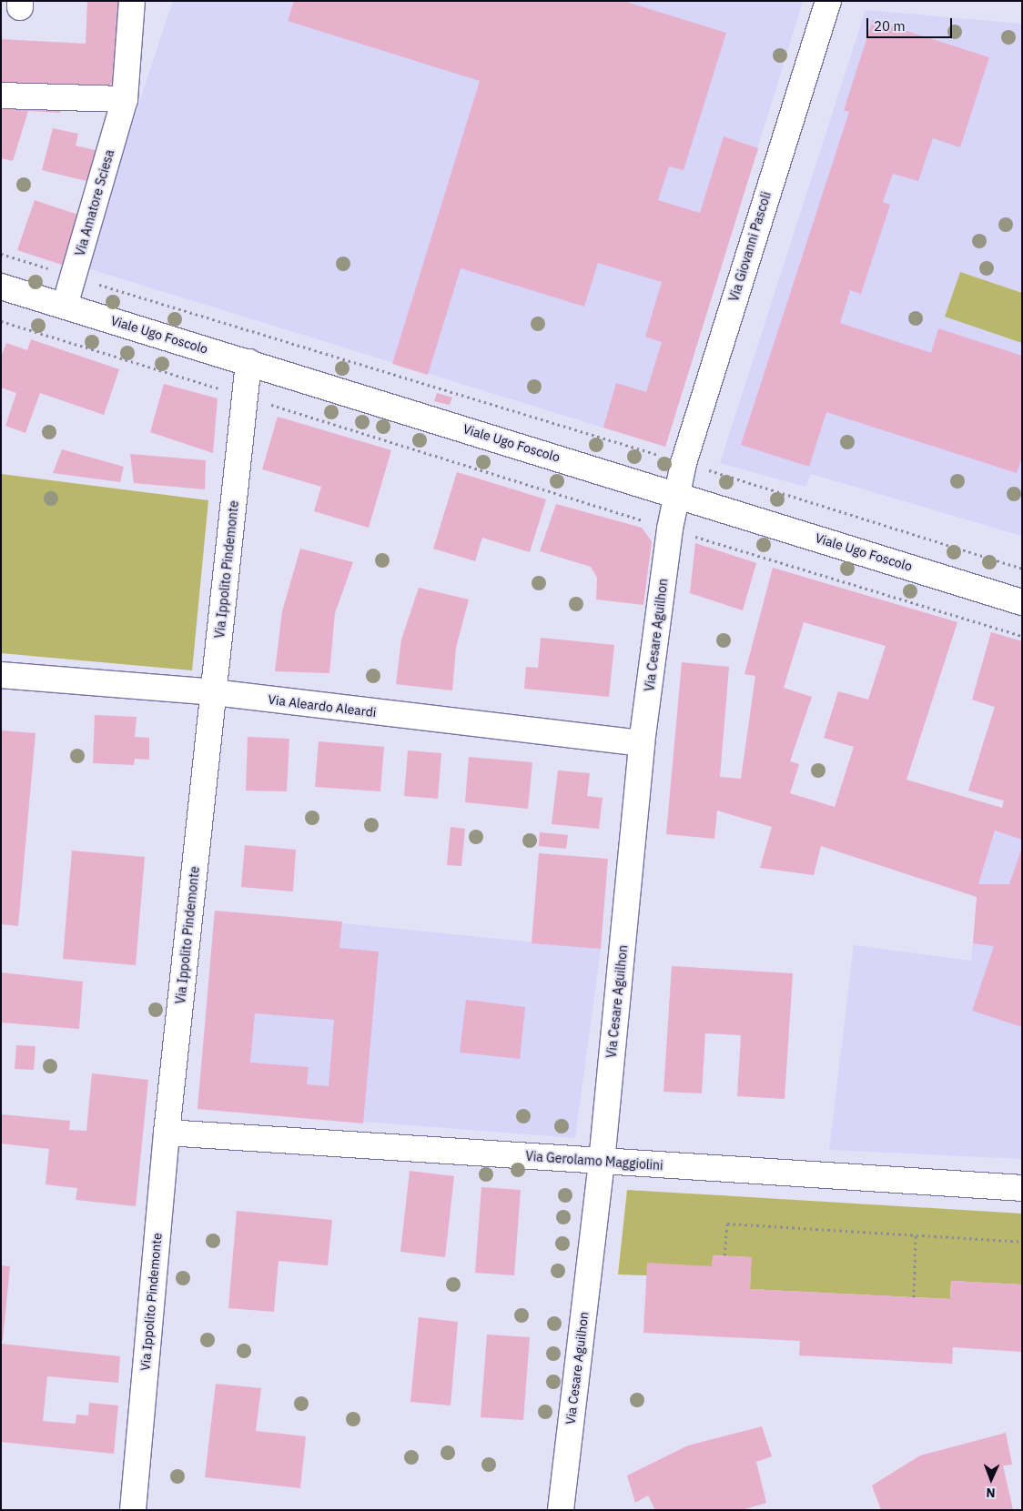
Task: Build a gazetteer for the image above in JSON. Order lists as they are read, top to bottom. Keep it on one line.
{"streets":{"street":["Via Amatore Sciesa","Via Giovanni Pascoli","Viale Ugo Foscolo","Via Ippolito Pindemonte","Via Cesare Aguilhon","Via Aleardo Aleardi","Via Gerolamo Maggiolini"]},"crossings":[["Via Amatore Sciesa","Viale Ugo Foscolo"],["Via Giovanni Pascoli","Viale Ugo Foscolo"],["Via Giovanni Pascoli","Via Cesare Aguilhon"],["Viale Ugo Foscolo","Via Ippolito Pindemonte"],["Viale Ugo Foscolo","Via Cesare Aguilhon"],["Via Ippolito Pindemonte","Via Aleardo Aleardi"],["Via Ippolito Pindemonte","Via Gerolamo Maggiolini"],["Via Cesare Aguilhon","Via Aleardo Aleardi"],["Via Cesare Aguilhon","Via Gerolamo Maggiolini"]],"scale_bar":"20 m","north":"bottom"}
